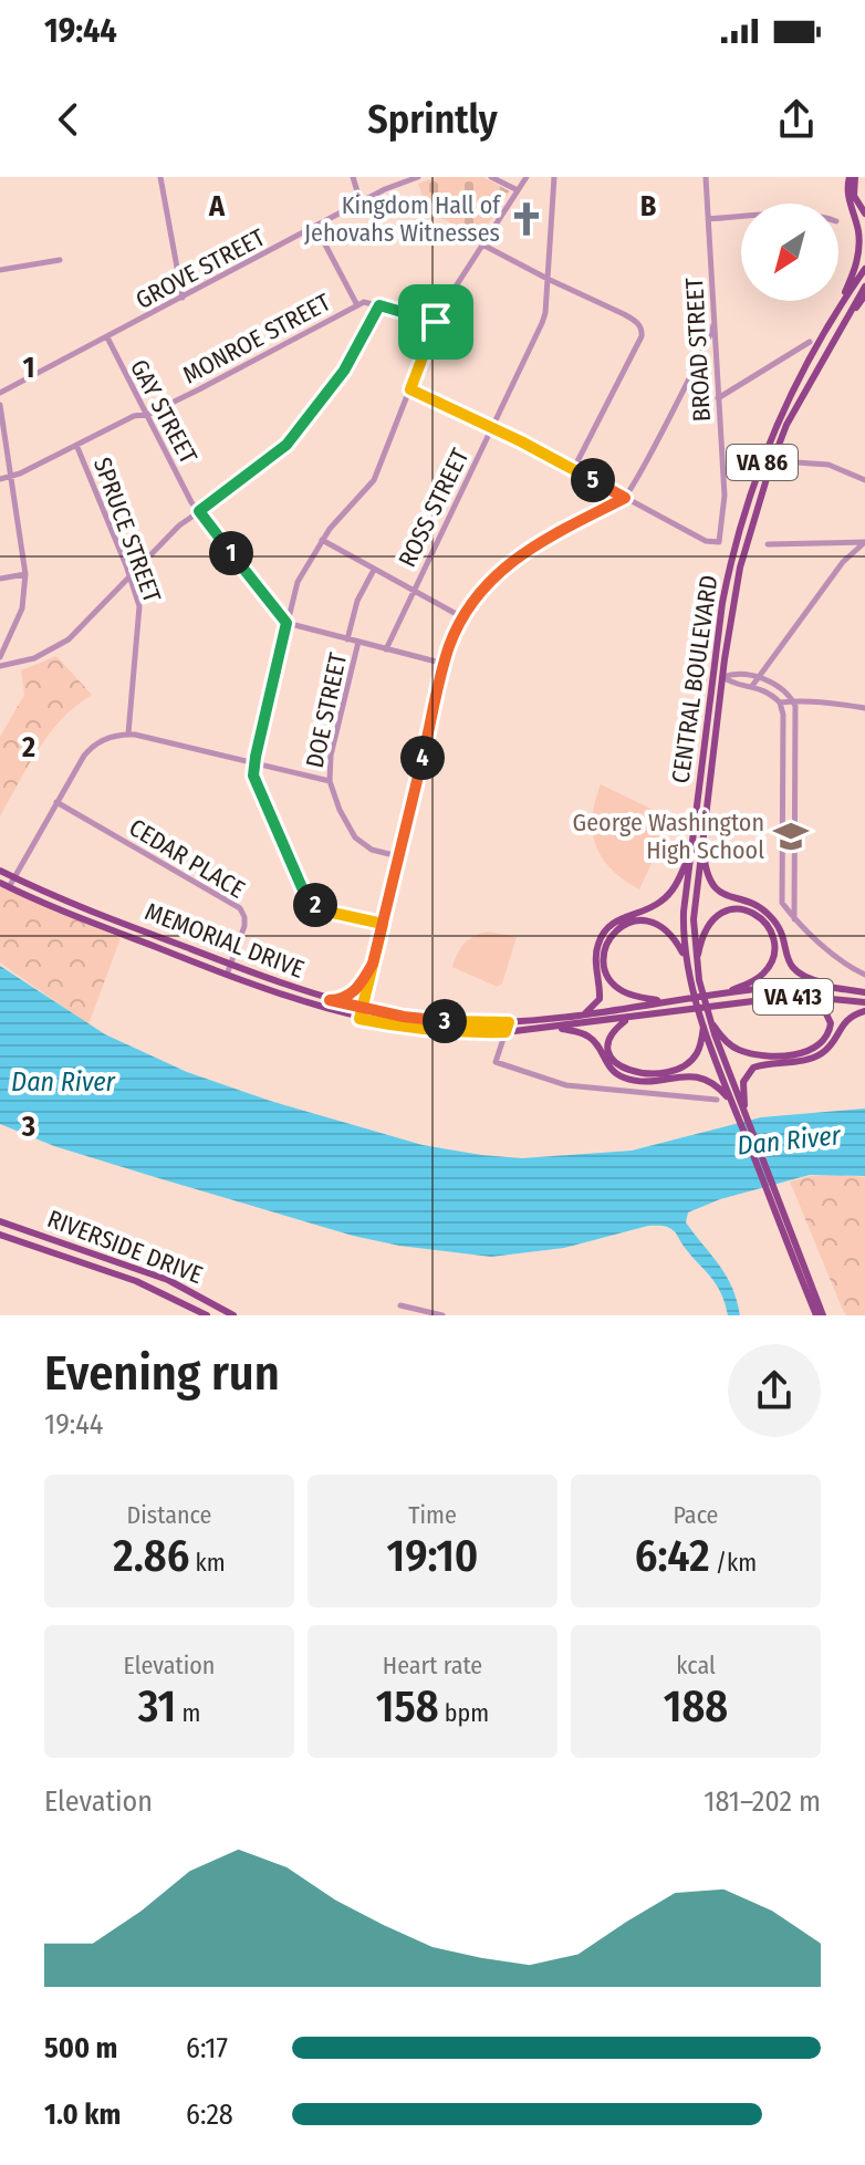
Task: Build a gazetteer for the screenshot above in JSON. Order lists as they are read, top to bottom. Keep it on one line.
{"streets":{"main road":["VA 86","CENTRAL BOULEVARD","MEMORIAL DRIVE","VA 413","RIVERSIDE DRIVE"],"street":["GROVE STREET","MONROE STREET","BROAD STREET","GAY STREET","ROSS STREET","SPRUCE STREET","DOE STREET","CEDAR PLACE"]},"crossings":[["GROVE STREET","GAY STREET"],["MONROE STREET","GAY STREET"],["MONROE STREET","SPRUCE STREET"],["CEDAR PLACE","MEMORIAL DRIVE"]],"water":["Dan River"],"places":{"church":["Kingdom Hall of Jehovahs Witnesses"],"school or university":["George Washington High School"]},"north":"bottom left","page":{"status":"19:44","header":"Sprintly","pins":["5","1","4","2","3"],"heading":["Evening run","19:44"],"stats":[["Distance","2.86 km"],["Time","19:10"],["Pace","6:42 /km"],["Elevation","31 m"],["Heart rate","158 bpm"],["kcal","188"]],"chart":["Elevation","181–202 m"],"list":[{"name":"500 m","note":"6:17"},{"name":"1.0 km","note":"6:28"}]},"grid":{"columns":["A","B"],"rows":["1","2","3"]}}
